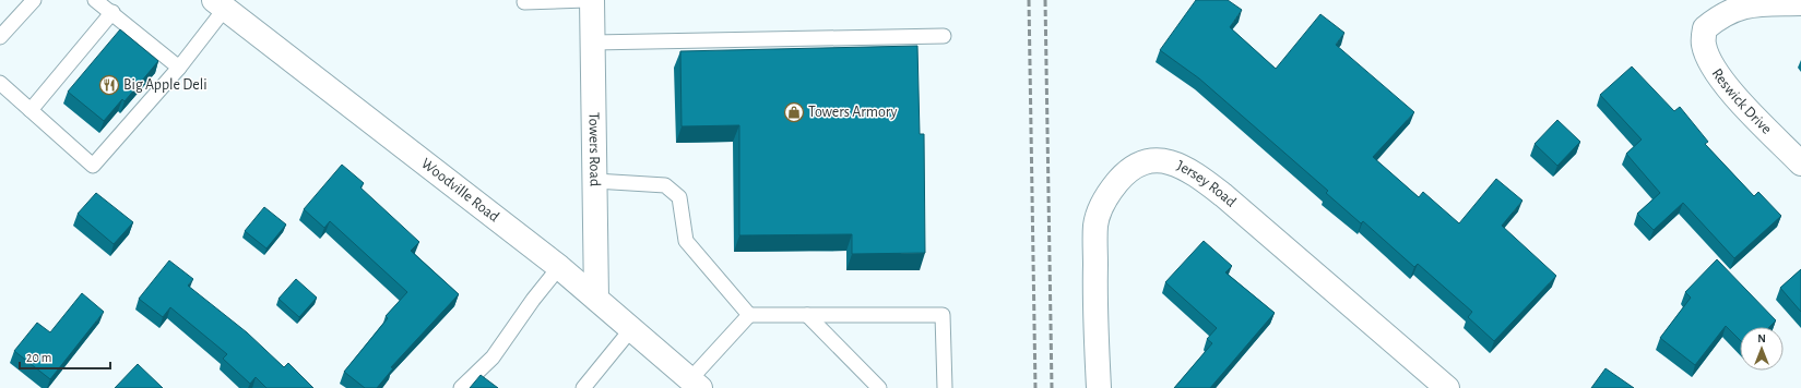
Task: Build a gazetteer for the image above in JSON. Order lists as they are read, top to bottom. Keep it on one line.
{"streets":{"street":["Reswick Drive","Towers Road","Jersey Road","Woodville Road"]},"crossings":[["Towers Road","Woodville Road"]],"places":{"restaurant":["Big Apple Deli"],"shop":["Towers Armory"]},"scale_bar":"20 m","north":"top"}
